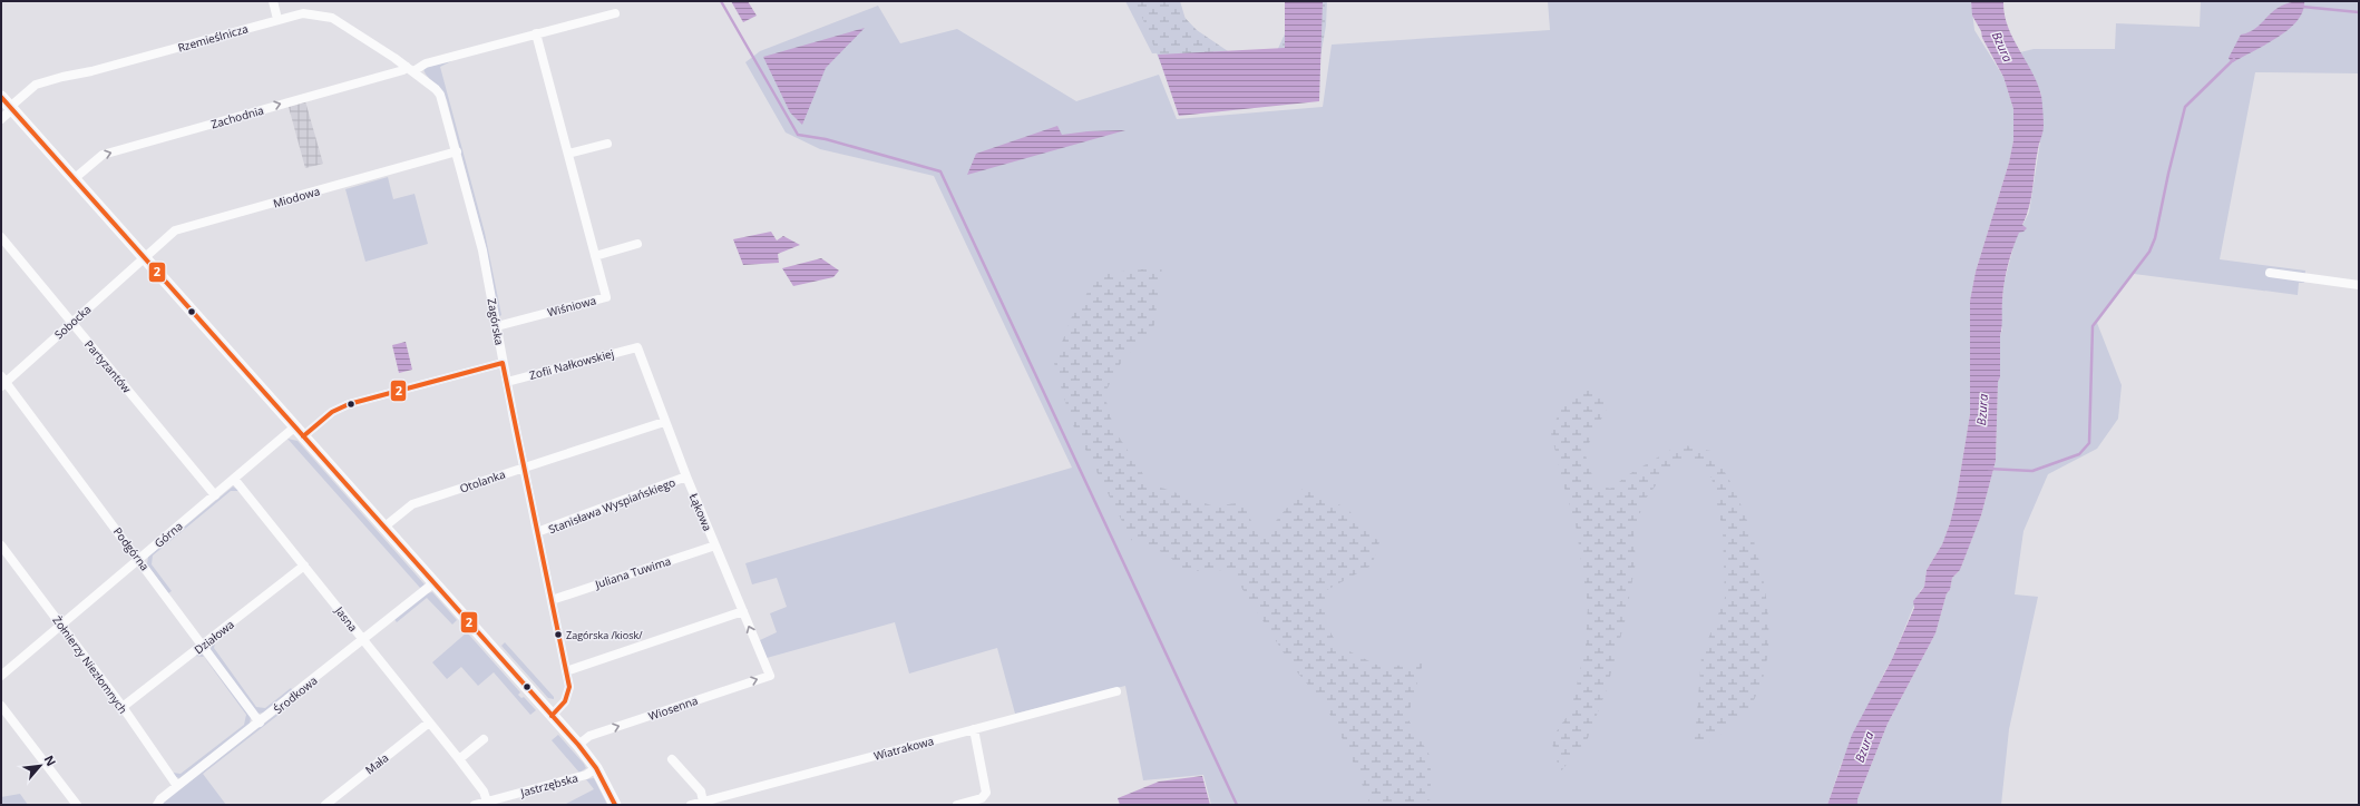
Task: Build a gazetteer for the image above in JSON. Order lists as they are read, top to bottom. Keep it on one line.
{"streets":{"street":["Rzemieślnicza","Zachodnia","Miodowa","Wiśniowa","Sobocka","Zagórska","Zofii Nałkowskiej","Partyzantów","Otolanka","Stanisława Wyspiańskiego","Łąkowa","Górna","Podgórna","Juliana Tuwima","Jasna","Działowa","Żołnierzy Niezłomnych","Środkowa","Wiosenna","Wiatrakowa","Mała","Jastrzębska"]},"crossings":[["Rzemieślnicza","Zachodnia"],["Rzemieślnicza","Zagórska"],["Zachodnia","Wiśniowa"],["Zachodnia","Zagórska"],["Miodowa","Sobocka"],["Miodowa","Zagórska"],["Wiśniowa","Zagórska"],["Sobocka","Partyzantów"],["Sobocka","Podgórna"],["Zagórska","Zofii Nałkowskiej"],["Zagórska","Otolanka"],["Zagórska","Stanisława Wyspiańskiego"],["Zagórska","Juliana Tuwima"],["Zofii Nałkowskiej","Łąkowa"],["Partyzantów","Górna"],["Otolanka","Łąkowa"],["Stanisława Wyspiańskiego","Łąkowa"],["Łąkowa","Juliana Tuwima"],["Łąkowa","Wiosenna"],["Górna","Podgórna"],["Górna","Jasna"],["Górna","Żołnierzy Niezłomnych"],["Podgórna","Działowa"],["Podgórna","Środkowa"],["Jasna","Działowa"],["Jasna","Środkowa"],["Jasna","Mała"],["Jasna","Jastrzębska"],["Działowa","Żołnierzy Niezłomnych"],["Żołnierzy Niezłomnych","Środkowa"]],"one_way":["Zachodnia"],"water":["Bzura"],"places":["Zagórska /kiosk/"],"lines":["transit line 2"],"north":"top right"}
